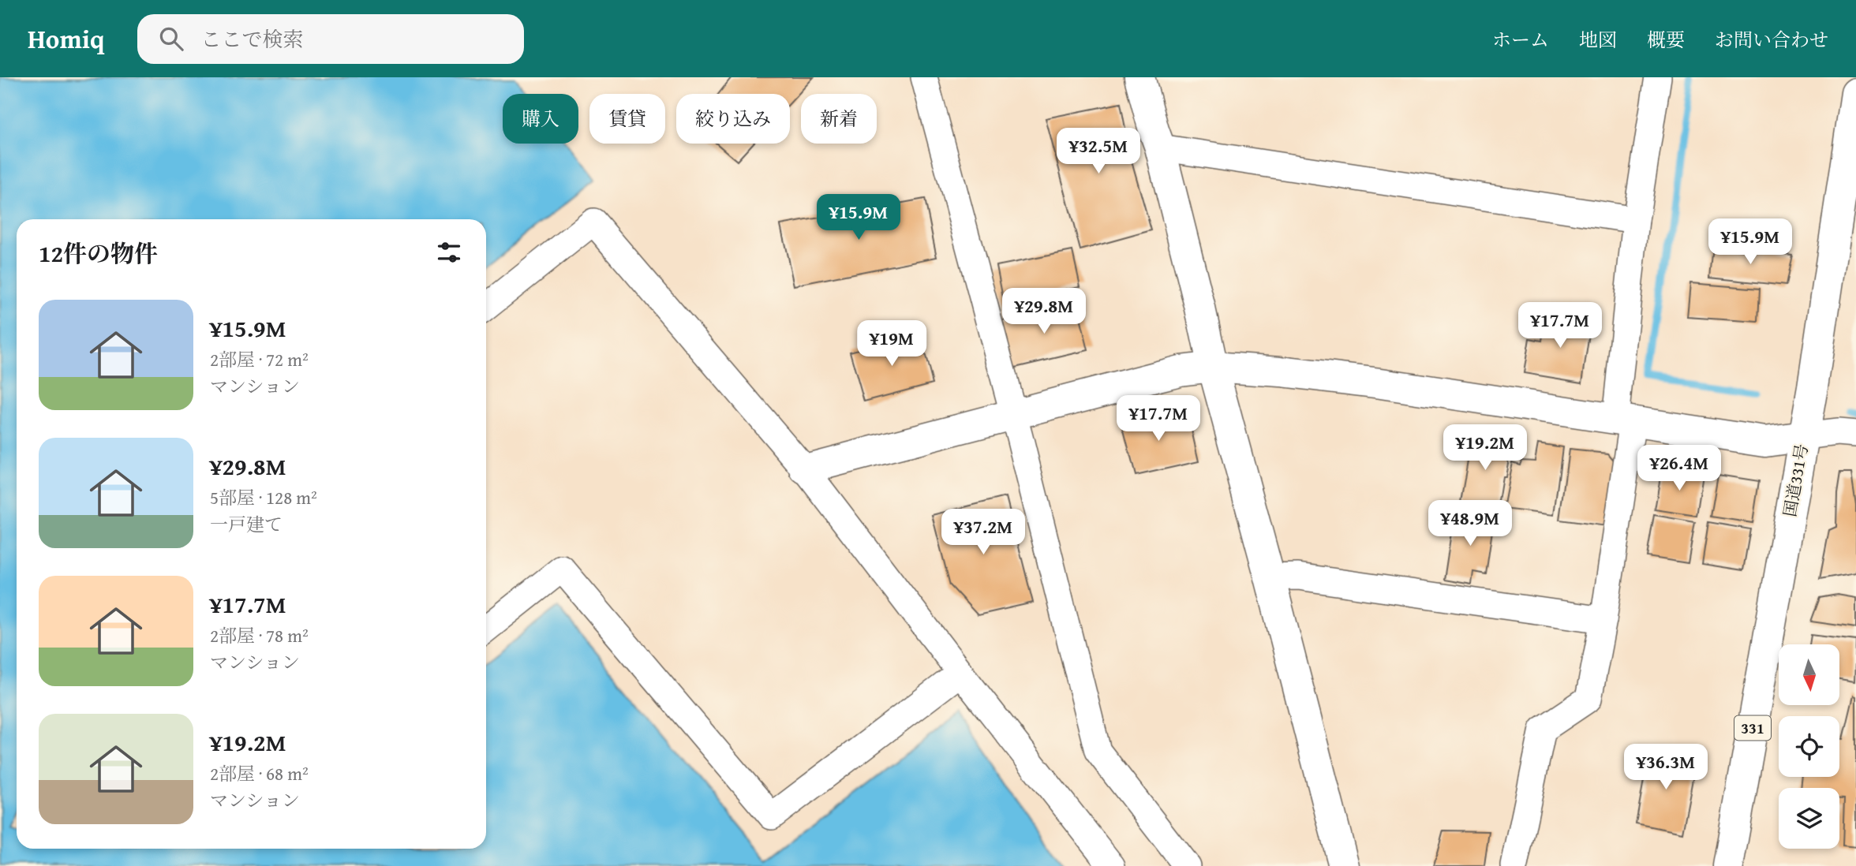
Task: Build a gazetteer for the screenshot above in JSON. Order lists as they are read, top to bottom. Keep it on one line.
{"streets":{"main road":["国道331号","331"]},"north":"bottom","page":{"header":"Homiq","search":"ここで検索","nav":["ホーム","地図","概要","お問い合わせ"],"chip":["購入","賃貸","絞り込み","新着"],"price":["¥32.5M","¥15.9M","¥15.9M","¥29.8M","¥17.7M","¥19M","¥17.7M","¥19.2M","¥26.4M","¥48.9M","¥37.2M","¥36.3M"],"heading":"12件の物件","list":[{"name":"¥15.9M","note":"2部屋 · 72 m² · マンション"},{"name":"¥29.8M","note":"5部屋 · 128 m² · 一戸建て"},{"name":"¥17.7M","note":"2部屋 · 78 m² · マンション"},{"name":"¥19.2M","note":"2部屋 · 68 m² · マンション"}]}}
